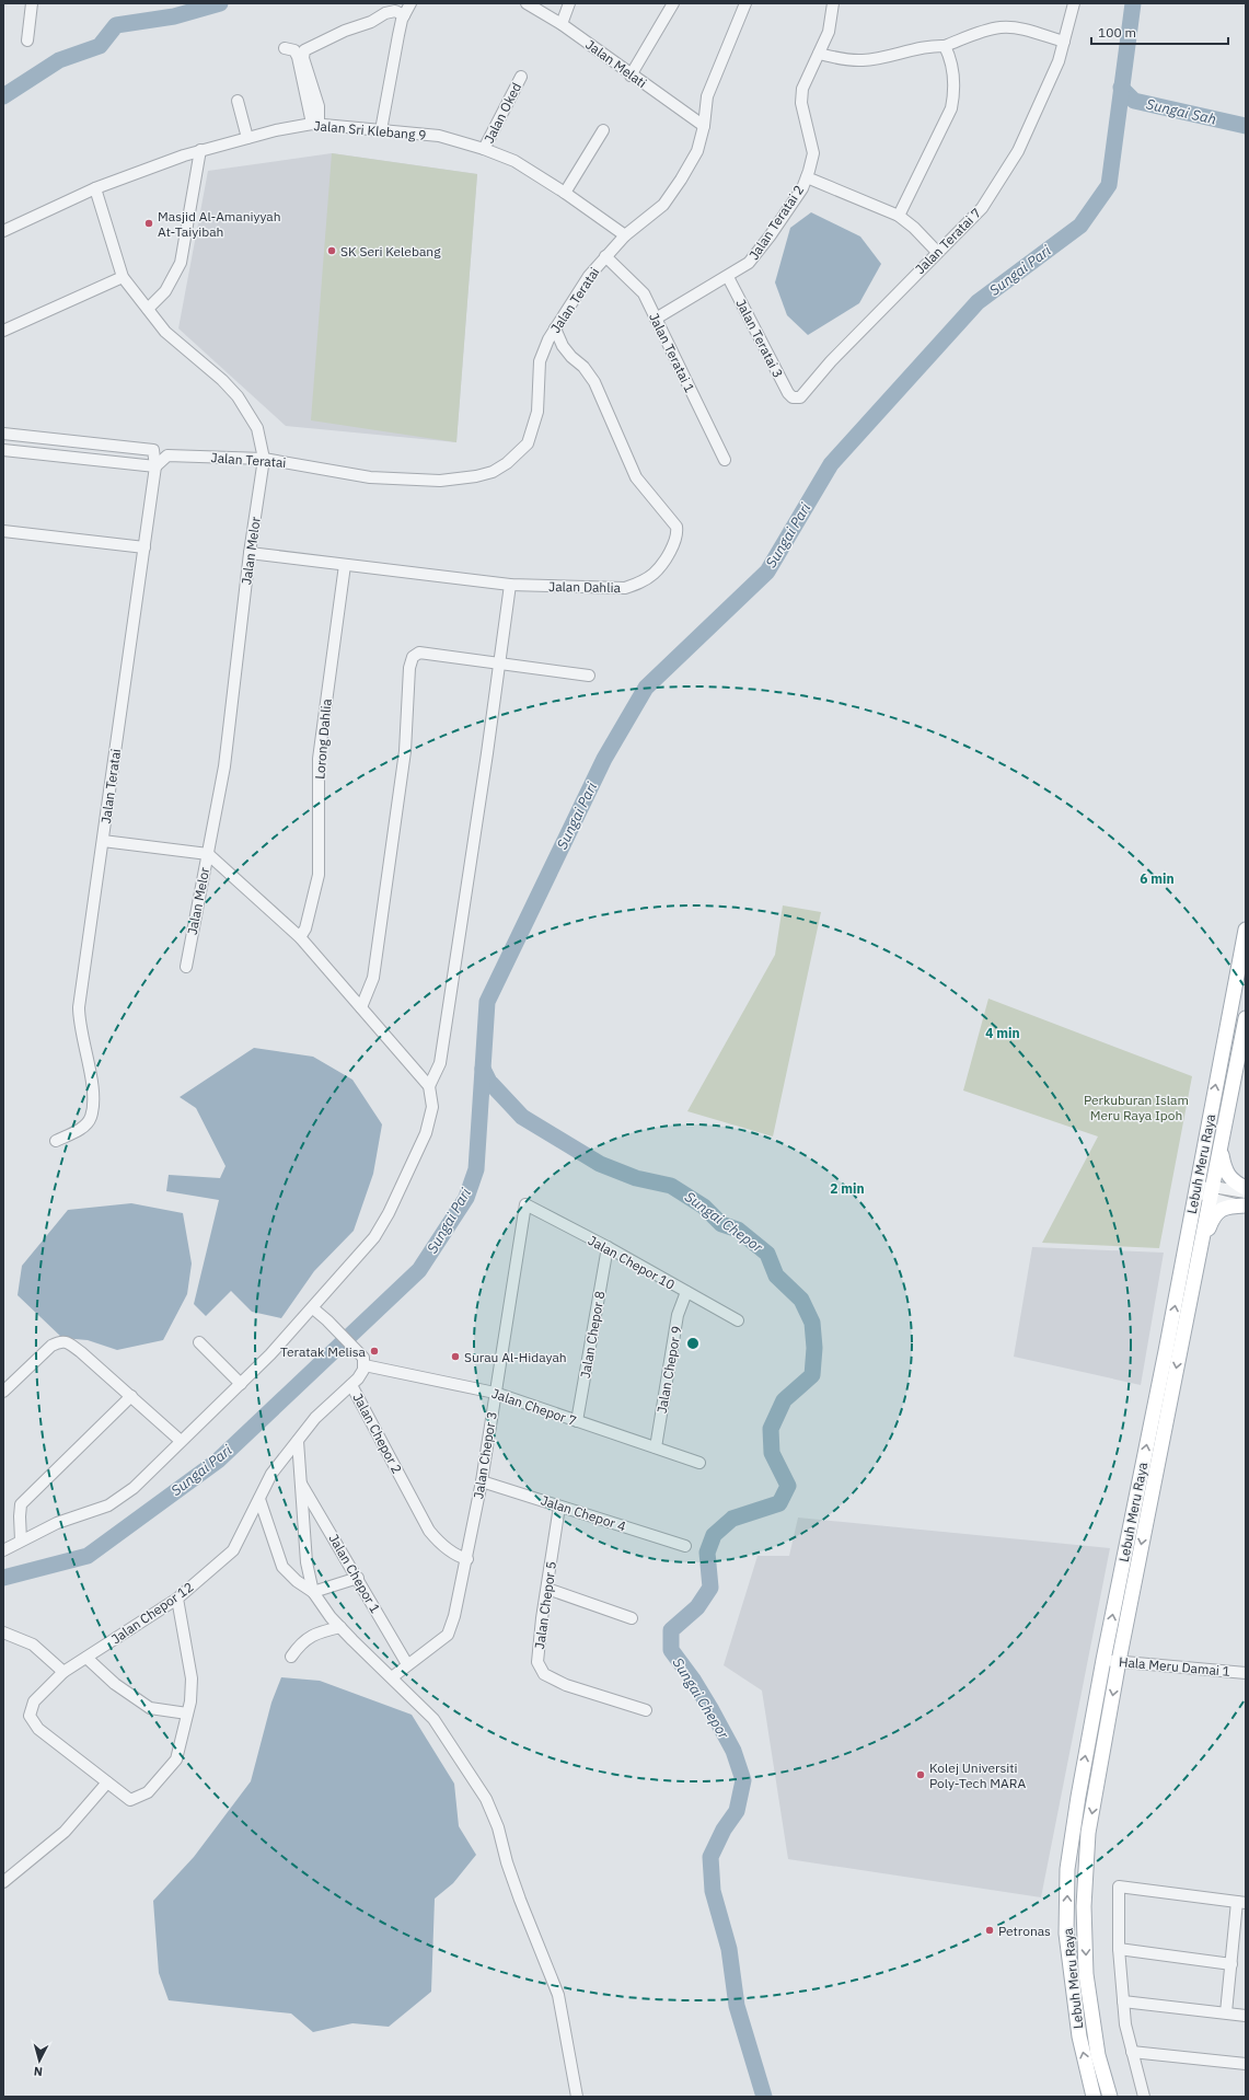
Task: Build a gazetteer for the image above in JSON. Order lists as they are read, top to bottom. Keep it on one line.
{"streets":{"main road":["Lebuh Meru Raya"],"street":["Jalan Melati","Jalan Oked","Jalan Sri Klebang 9","Jalan Teratai 2","Jalan Teratai 7","Jalan Teratai","Jalan Teratai 3","Jalan Teratai 1","Jalan Melor","Jalan Dahlia","Lorong Dahlia","Jalan Chepor 10","Jalan Chepor 8","Jalan Chepor 9","Jalan Chepor 7","Jalan Chepor 2","Jalan Chepor 3","Jalan Chepor 4","Jalan Chepor 1","Jalan Chepor 5","Jalan Chepor 12","Hala Meru Damai 1"]},"crossings":[["Jalan Melati","Jalan Teratai"],["Jalan Oked","Jalan Sri Klebang 9"],["Jalan Sri Klebang 9","Jalan Teratai"],["Jalan Sri Klebang 9","Jalan Melor"],["Jalan Teratai 2","Jalan Teratai 3"],["Jalan Teratai 2","Jalan Teratai 1"],["Jalan Teratai 7","Jalan Teratai 3"],["Jalan Teratai","Jalan Teratai 1"],["Jalan Teratai","Jalan Melor"],["Jalan Teratai","Jalan Dahlia"],["Jalan Melor","Jalan Dahlia"],["Jalan Dahlia","Lorong Dahlia"],["Lebuh Meru Raya","Hala Meru Damai 1"],["Jalan Chepor 10","Jalan Chepor 8"],["Jalan Chepor 10","Jalan Chepor 9"],["Jalan Chepor 10","Jalan Chepor 3"],["Jalan Chepor 8","Jalan Chepor 7"],["Jalan Chepor 9","Jalan Chepor 7"],["Jalan Chepor 7","Jalan Chepor 2"],["Jalan Chepor 7","Jalan Chepor 3"],["Jalan Chepor 2","Jalan Chepor 3"],["Jalan Chepor 2","Jalan Chepor 12"],["Jalan Chepor 3","Jalan Chepor 4"],["Jalan Chepor 3","Jalan Chepor 1"],["Jalan Chepor 4","Jalan Chepor 5"],["Jalan Chepor 1","Jalan Chepor 12"]],"water":["Sungai Sah","Sungai Pari","Sungai Chepor"],"parks":["Perkuburan Islam Meru Raya Ipoh"],"places":["Masjid Al-Amaniyyah At-Taiyibah","SK Seri Kelebang","Teratak Melisa","Surau Al-Hidayah","Kolej Universiti Poly-Tech MARA","Petronas"],"scale_bar":"100 m","north":"bottom","rings":["6 min","4 min","2 min"]}
